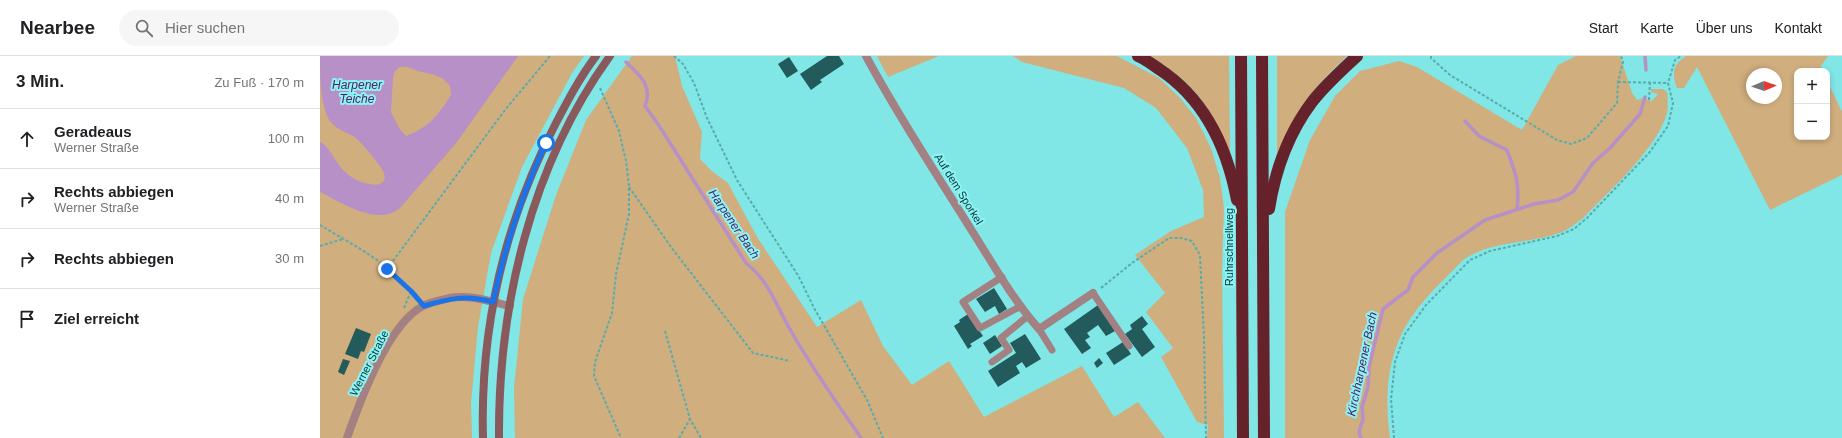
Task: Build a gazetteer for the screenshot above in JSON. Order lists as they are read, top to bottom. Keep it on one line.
{"streets":{"highway":["Ruhrschnellweg"],"street":["Auf dem Sporkel","Werner Straße"]},"water":["Harpener Teiche","Harpener Bach","Kirchharpener Bach"],"north":"right","page":{"header":"Nearbee","search":"Hier suchen","nav":["Start","Karte","Über uns","Kontakt"],"heading":["3 Min.","Zu Fuß · 170 m"],"map_buttons":["+","−"],"list":[["Geradeaus","Werner Straße","100 m"],["Rechts abbiegen","Werner Straße","40 m"],["Rechts abbiegen","30 m"],"Ziel erreicht"]}}
